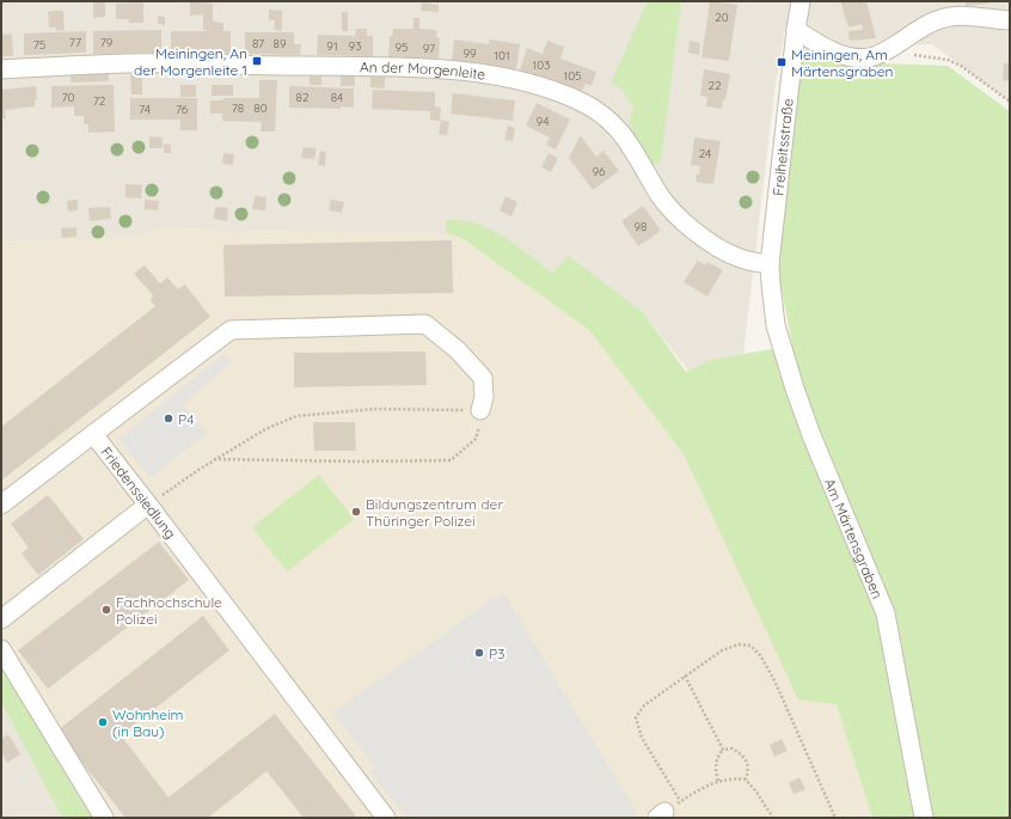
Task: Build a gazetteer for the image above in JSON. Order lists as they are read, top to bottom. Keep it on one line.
{"streets":{"street":["An der Morgenleite","Freiheitsstraße","Friedenssiedlung","Am Märtensgraben"]},"crossings":[["An der Morgenleite","Freiheitsstraße"],["An der Morgenleite","Am Märtensgraben"],["Freiheitsstraße","Am Märtensgraben"]],"places":{"transit":["Meiningen, An der Morgenleite 1","Meiningen, Am Märtensgraben"],"other":["P4","Bildungszentrum der Thüringer Polizei","Fachhochschule Polizei","P3","Wohnheim (in Bau)"]},"house_numbers":["20","77","79","87","89","75","91","93","95","97","99","101","103","105","22","70","82","84","72","78","80","74","76","94","24","96","98"]}
